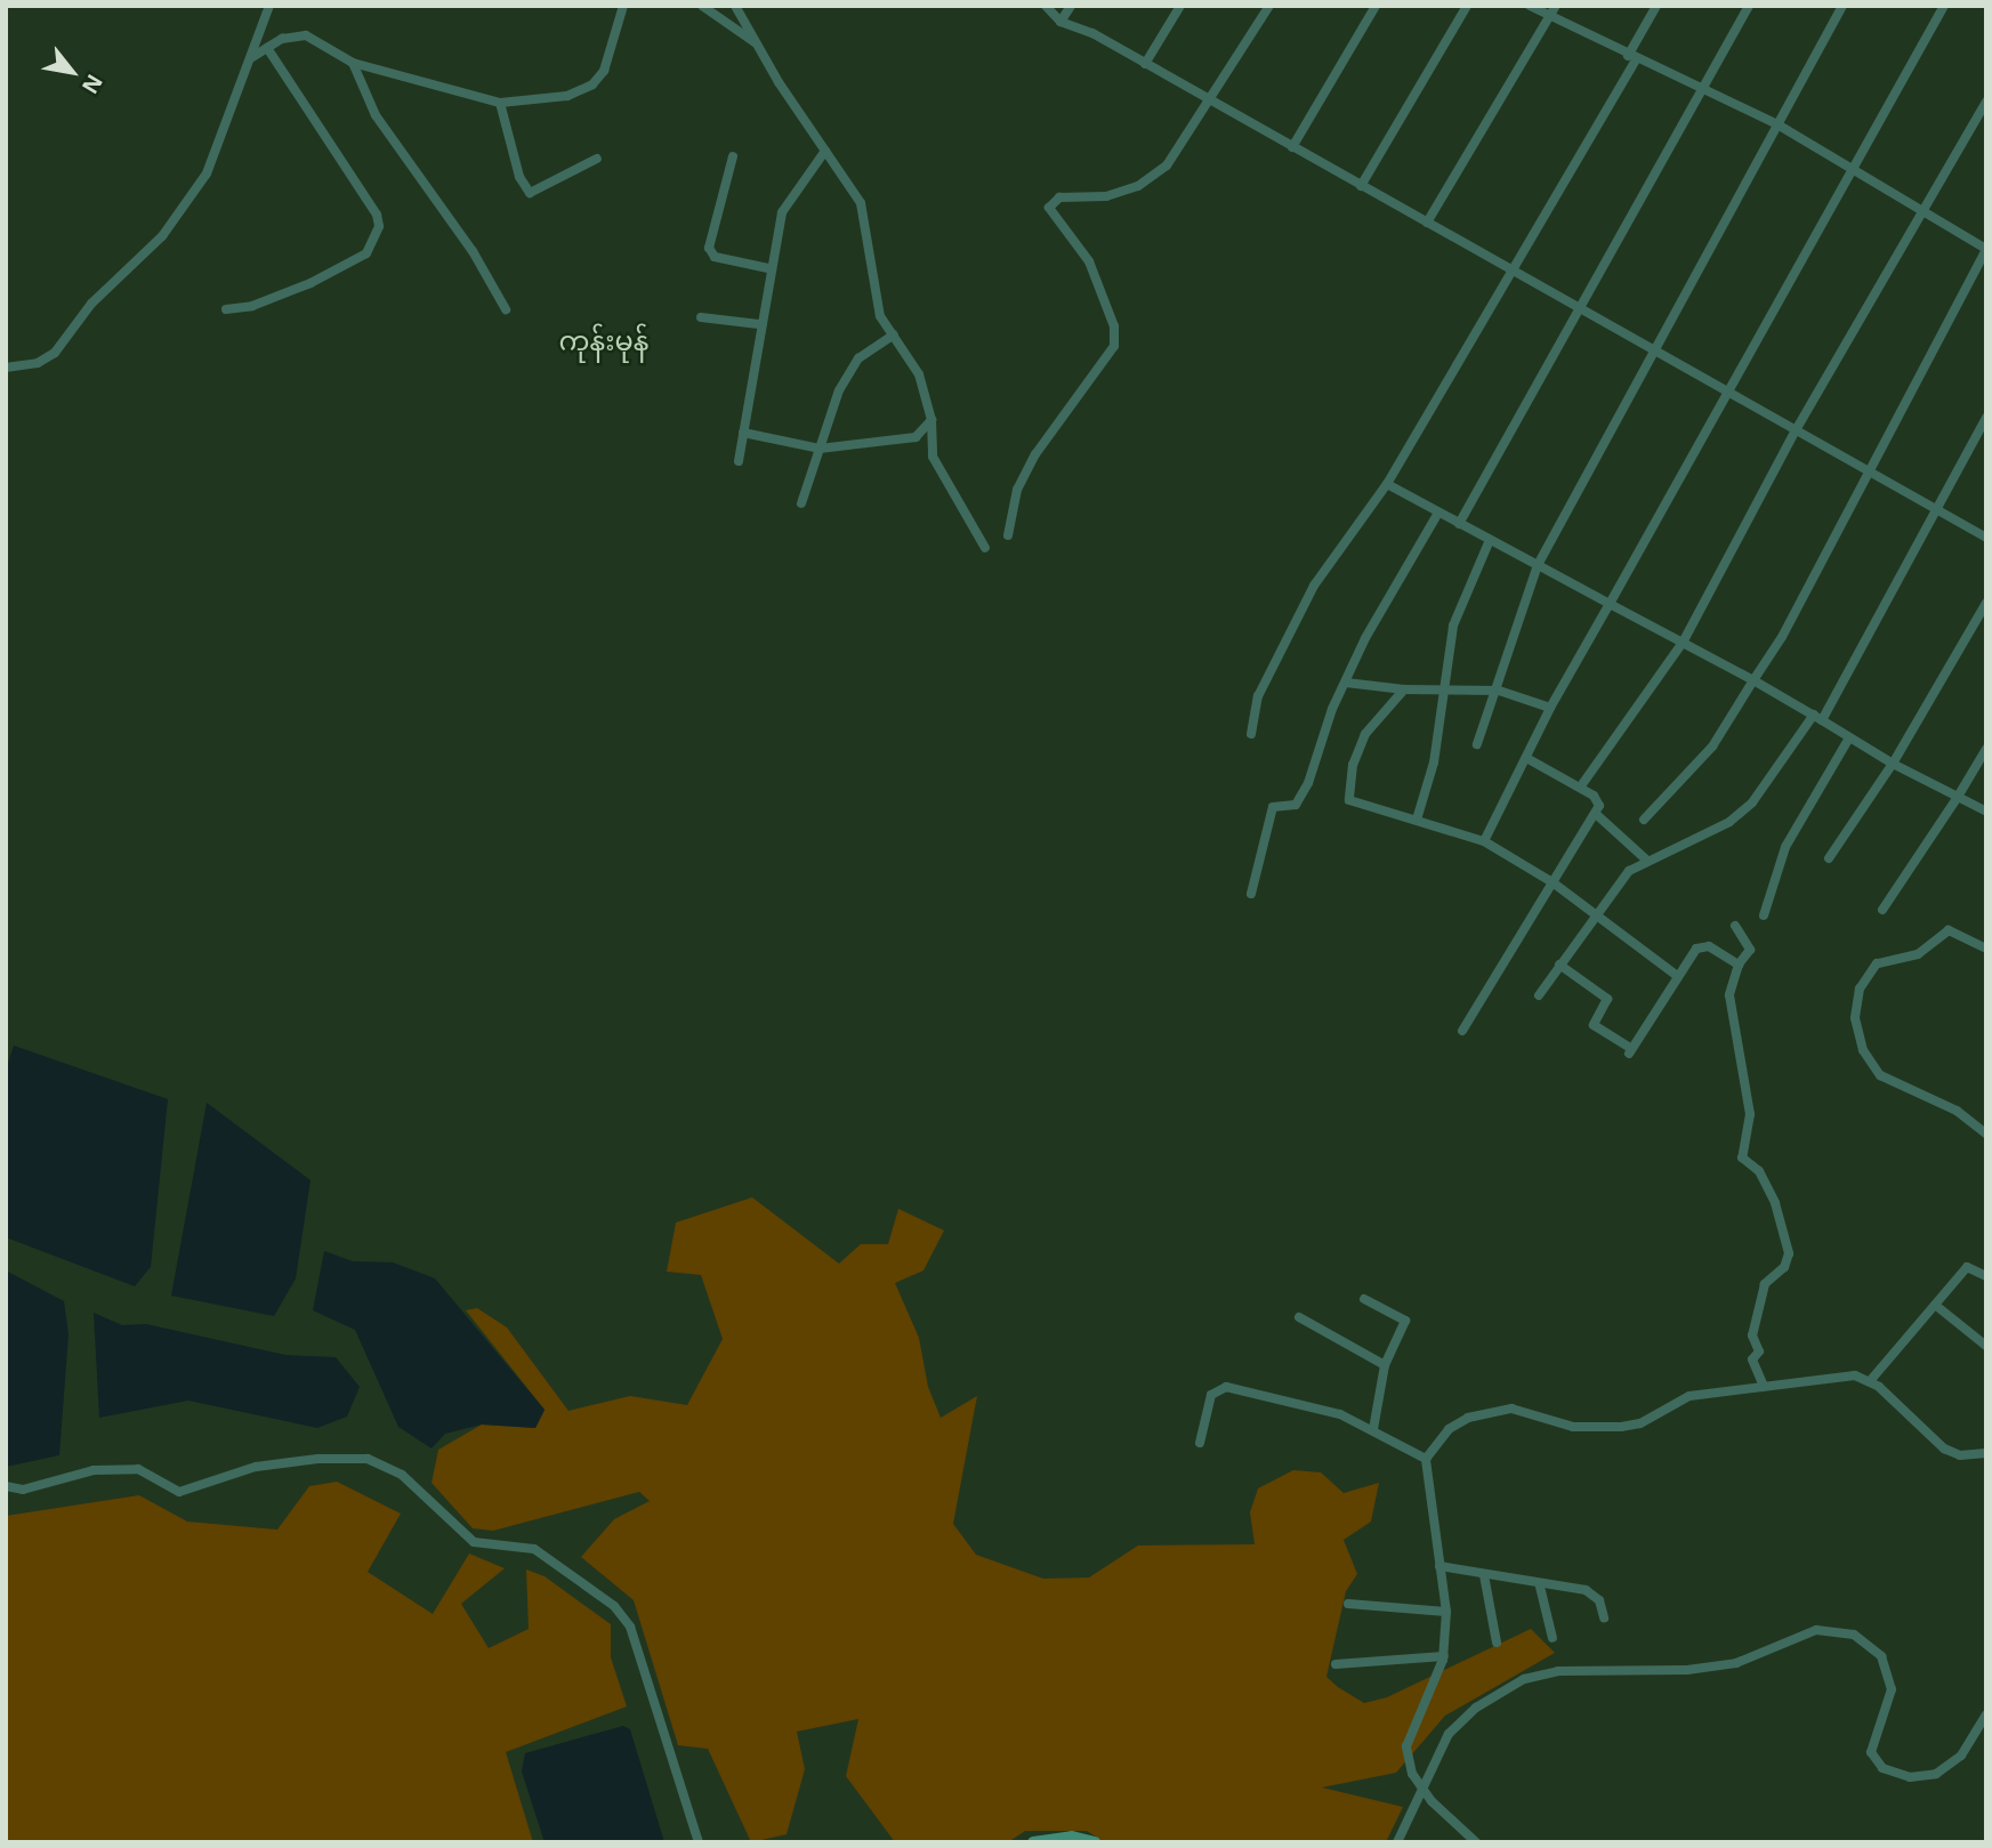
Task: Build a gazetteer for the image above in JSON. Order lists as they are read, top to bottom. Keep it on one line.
{"districts":["ကုန်းမုန်"],"north":"bottom right"}
